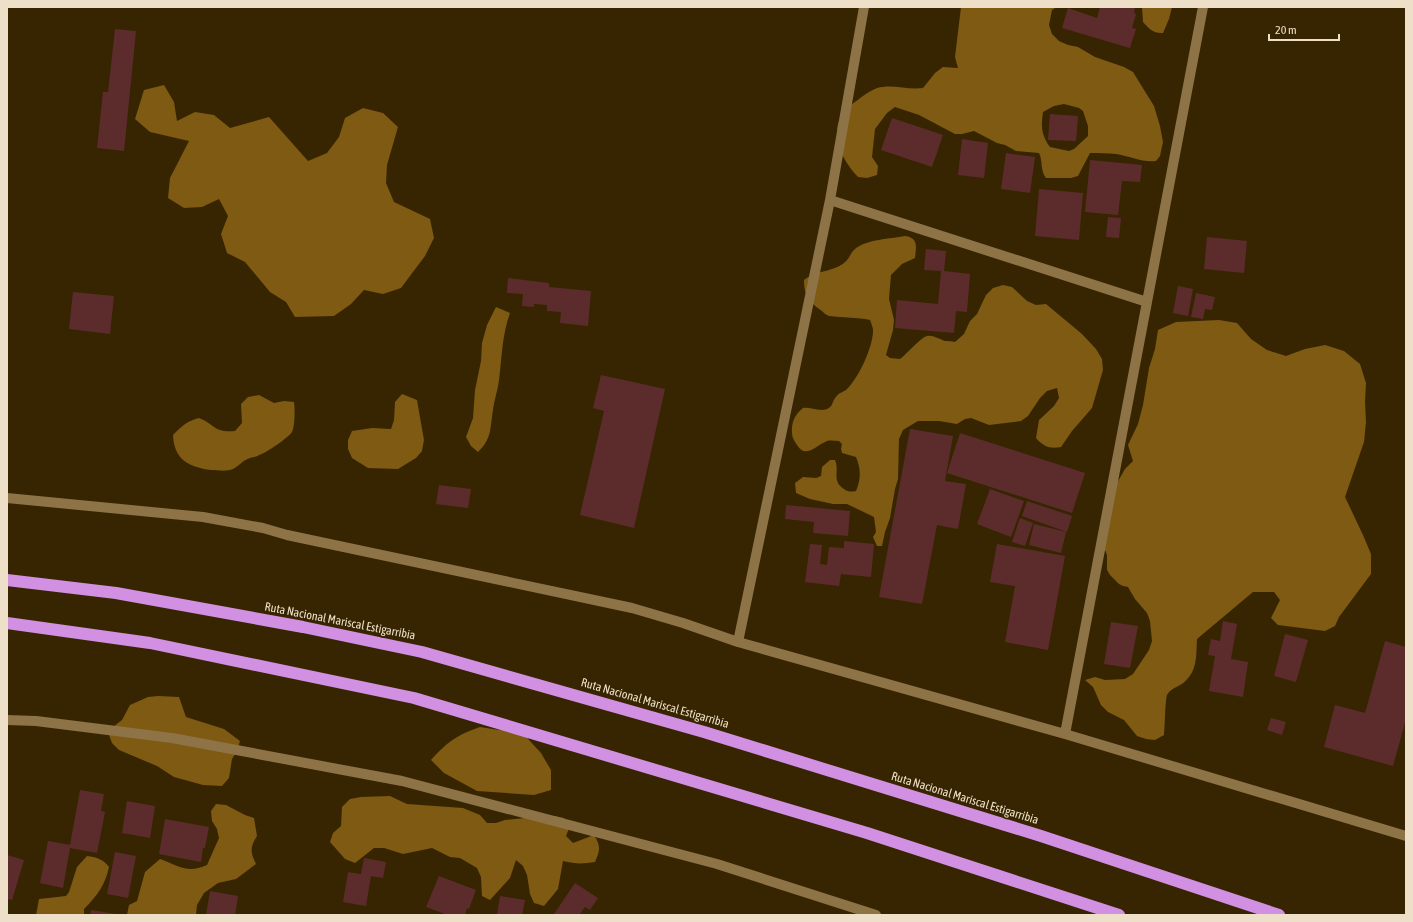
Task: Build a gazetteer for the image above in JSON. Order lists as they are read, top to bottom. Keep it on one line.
{"streets":{"highway":["Ruta Nacional Mariscal Estigarribia"]},"scale_bar":"20 m"}
